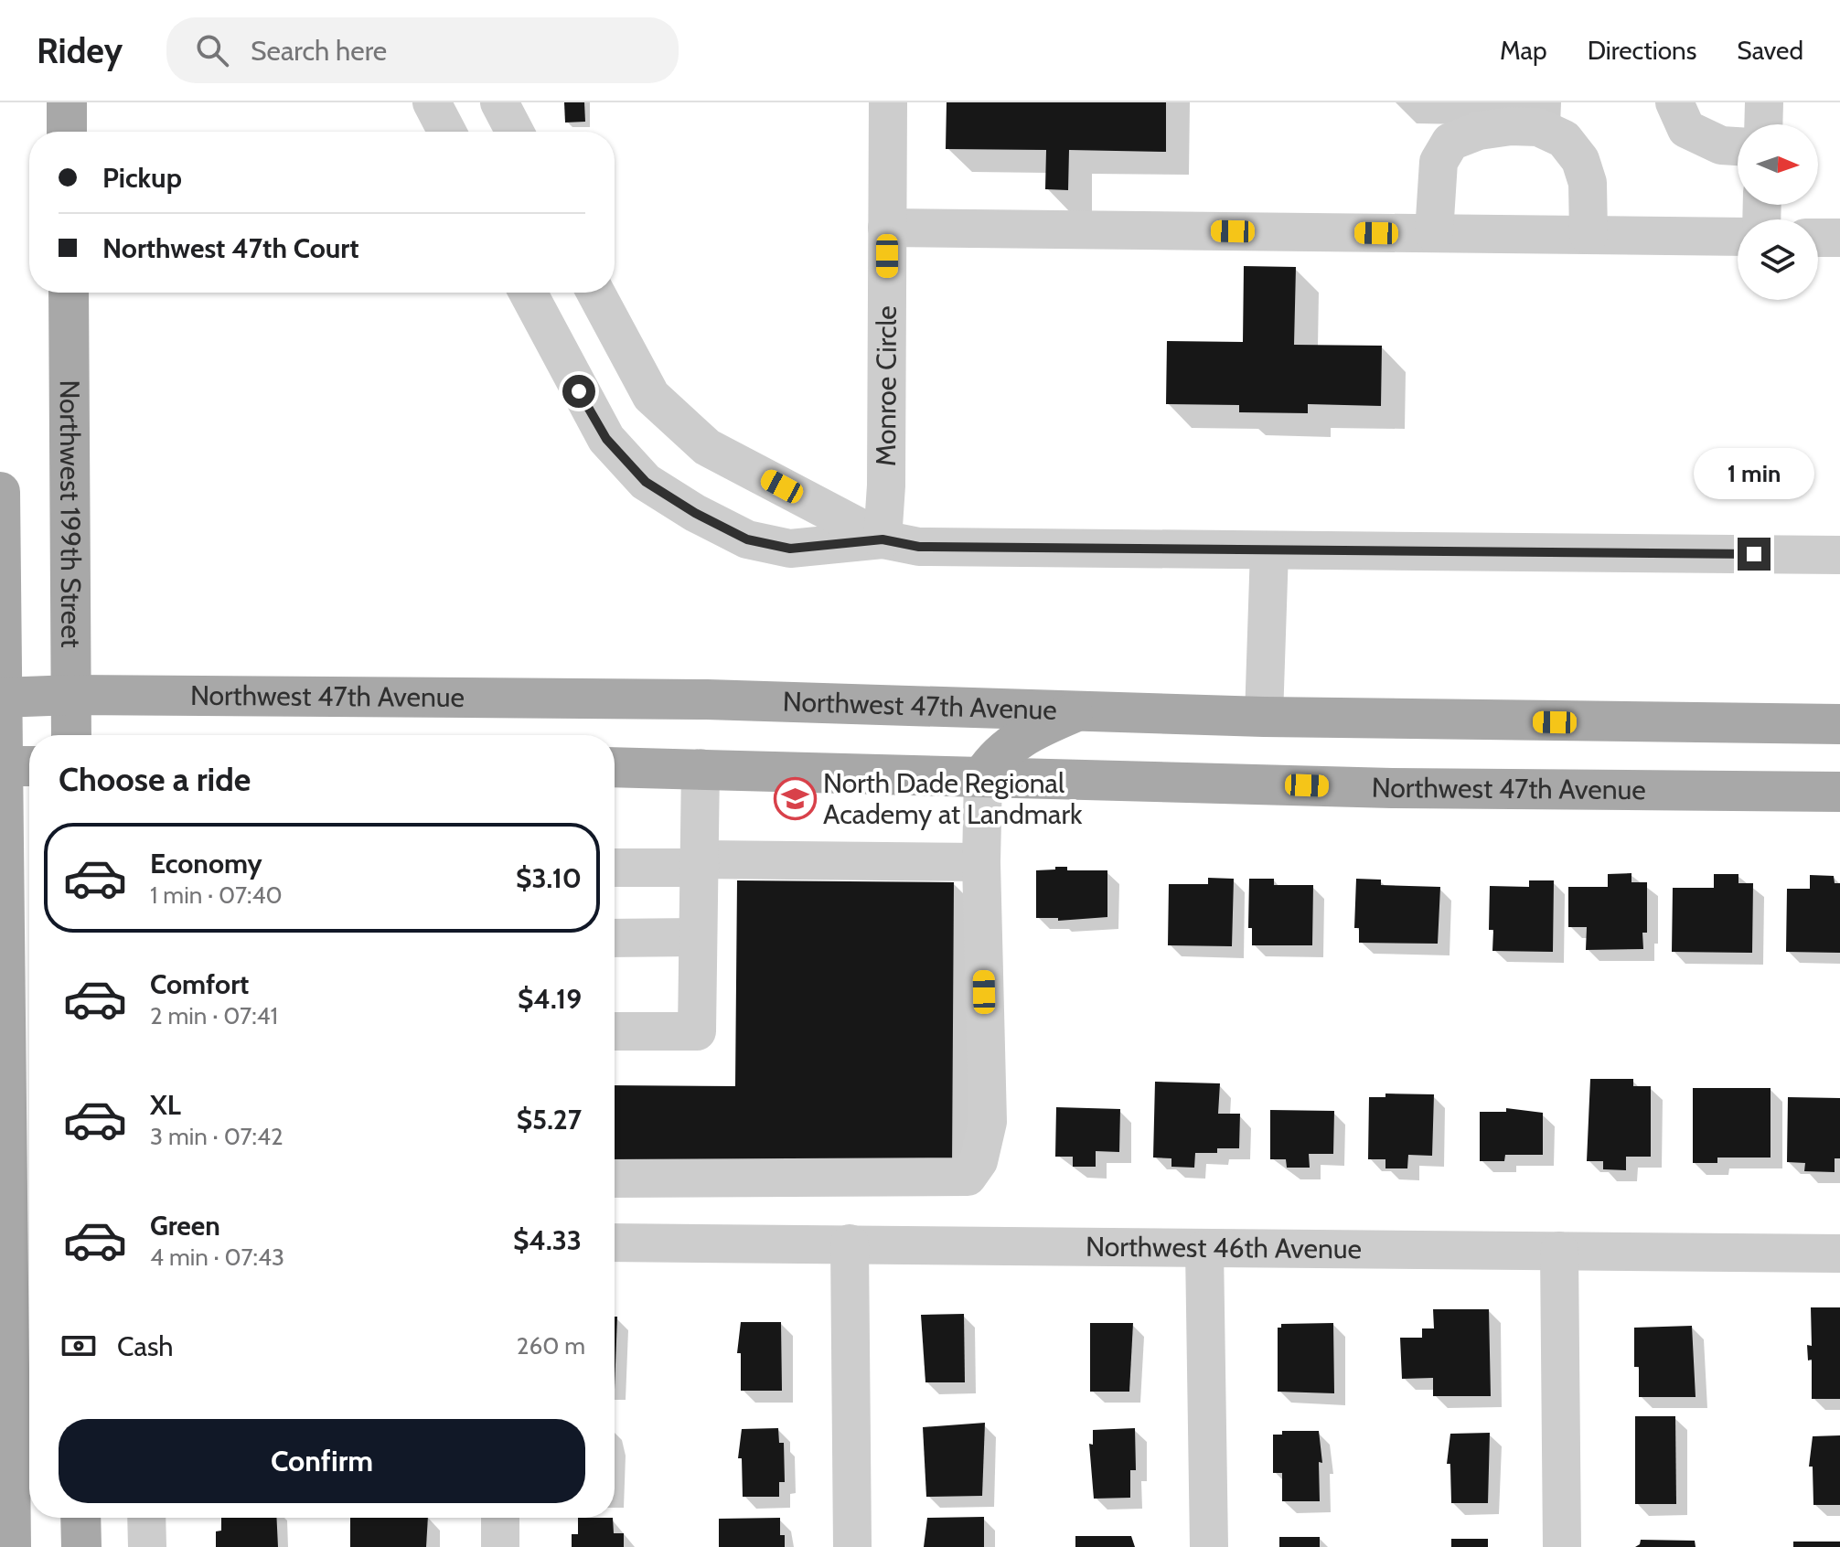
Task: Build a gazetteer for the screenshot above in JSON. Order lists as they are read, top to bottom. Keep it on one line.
{"streets":{"main road":["Northwest 199th Street","Northwest 47th Avenue"],"street":["Monroe Circle","Northwest 46th Avenue"]},"crossings":[["Northwest 199th Street","Northwest 47th Avenue"]],"places":{"school or university":["North Dade Regional Academy at Landmark"]},"north":"right","page":{"header":"Ridey","search":"Search here","nav":["Map","Directions","Saved"],"banner":["Pickup","Northwest 47th Court"],"bubble":"1 min","heading":"Choose a ride","list":[{"name":"Economy","note":"1 min · 07:40","value":"$3.10"},{"name":"Comfort","note":"2 min · 07:41","value":"$4.19"},{"name":"XL","note":"3 min · 07:42","value":"$5.27"},{"name":"Green","note":"4 min · 07:43","value":"$4.33"}],"pay":["Cash","260 m"],"buttons":"Confirm"}}
